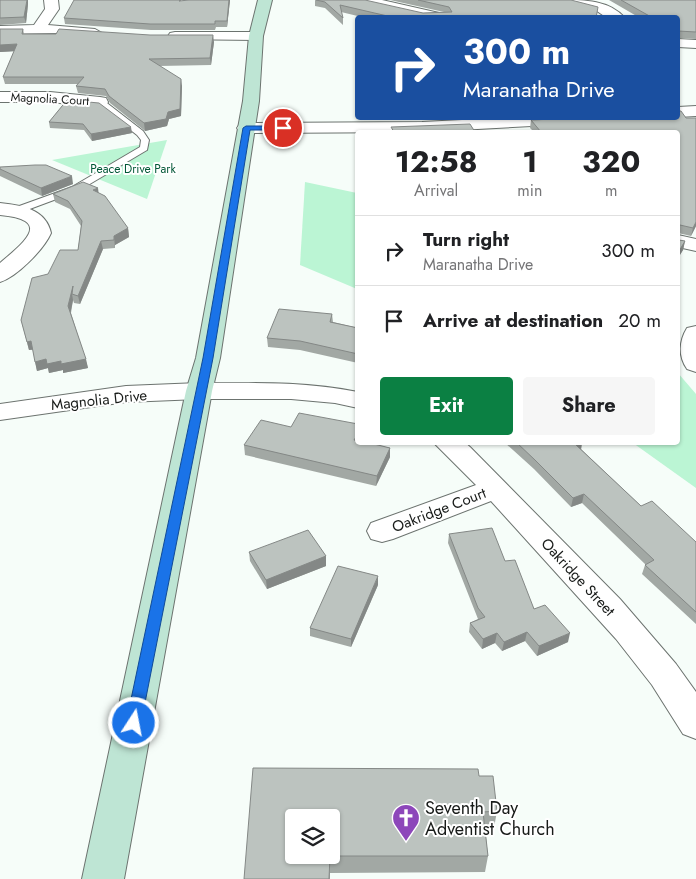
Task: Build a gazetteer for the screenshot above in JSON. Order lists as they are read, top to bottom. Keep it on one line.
{"streets":{"street":["Magnolia Court","Magnolia Drive","Oakridge Court","Oakridge Street"]},"crossings":[["Oakridge Court","Oakridge Street"]],"parks":["Peace Drive Park"],"places":{"church":["Seventh Day Adventist Church"]},"page":{"turn":["300 m","Maranatha Drive"],"eta":["12:58","Arrival","1","min","320","m"],"list":[{"name":"Turn right","note":"Maranatha Drive","value":"300 m"},{"name":"Arrive at destination","value":"20 m"}],"buttons":["Exit","Share"]}}
